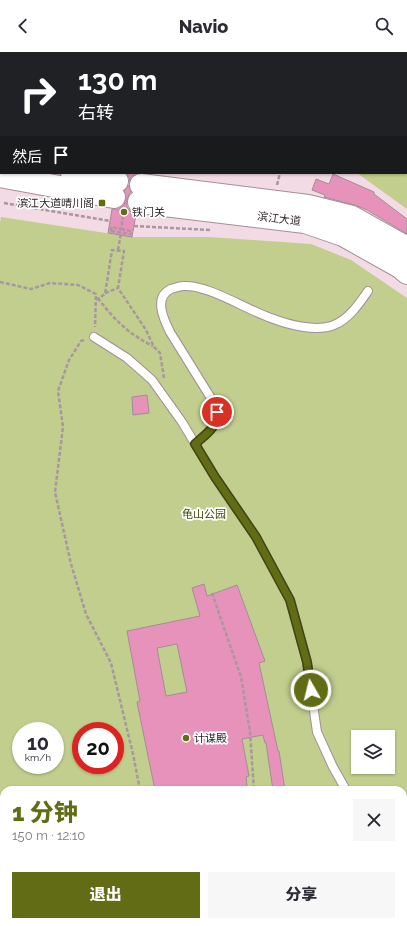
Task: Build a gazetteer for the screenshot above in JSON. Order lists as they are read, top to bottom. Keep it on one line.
{"streets":{"main road":["滨江大道"]},"parks":["龟山公园"],"places":{"transit":["滨江大道晴川阁"],"other":["铁门关","计谋殿"]},"page":{"header":"Navio","turn":["130 m","右转"],"then":"然后","speed":"10 km/h","limit":"20","heading":["1 分钟","150 m · 12:10"],"buttons":["退出","分享"]}}
